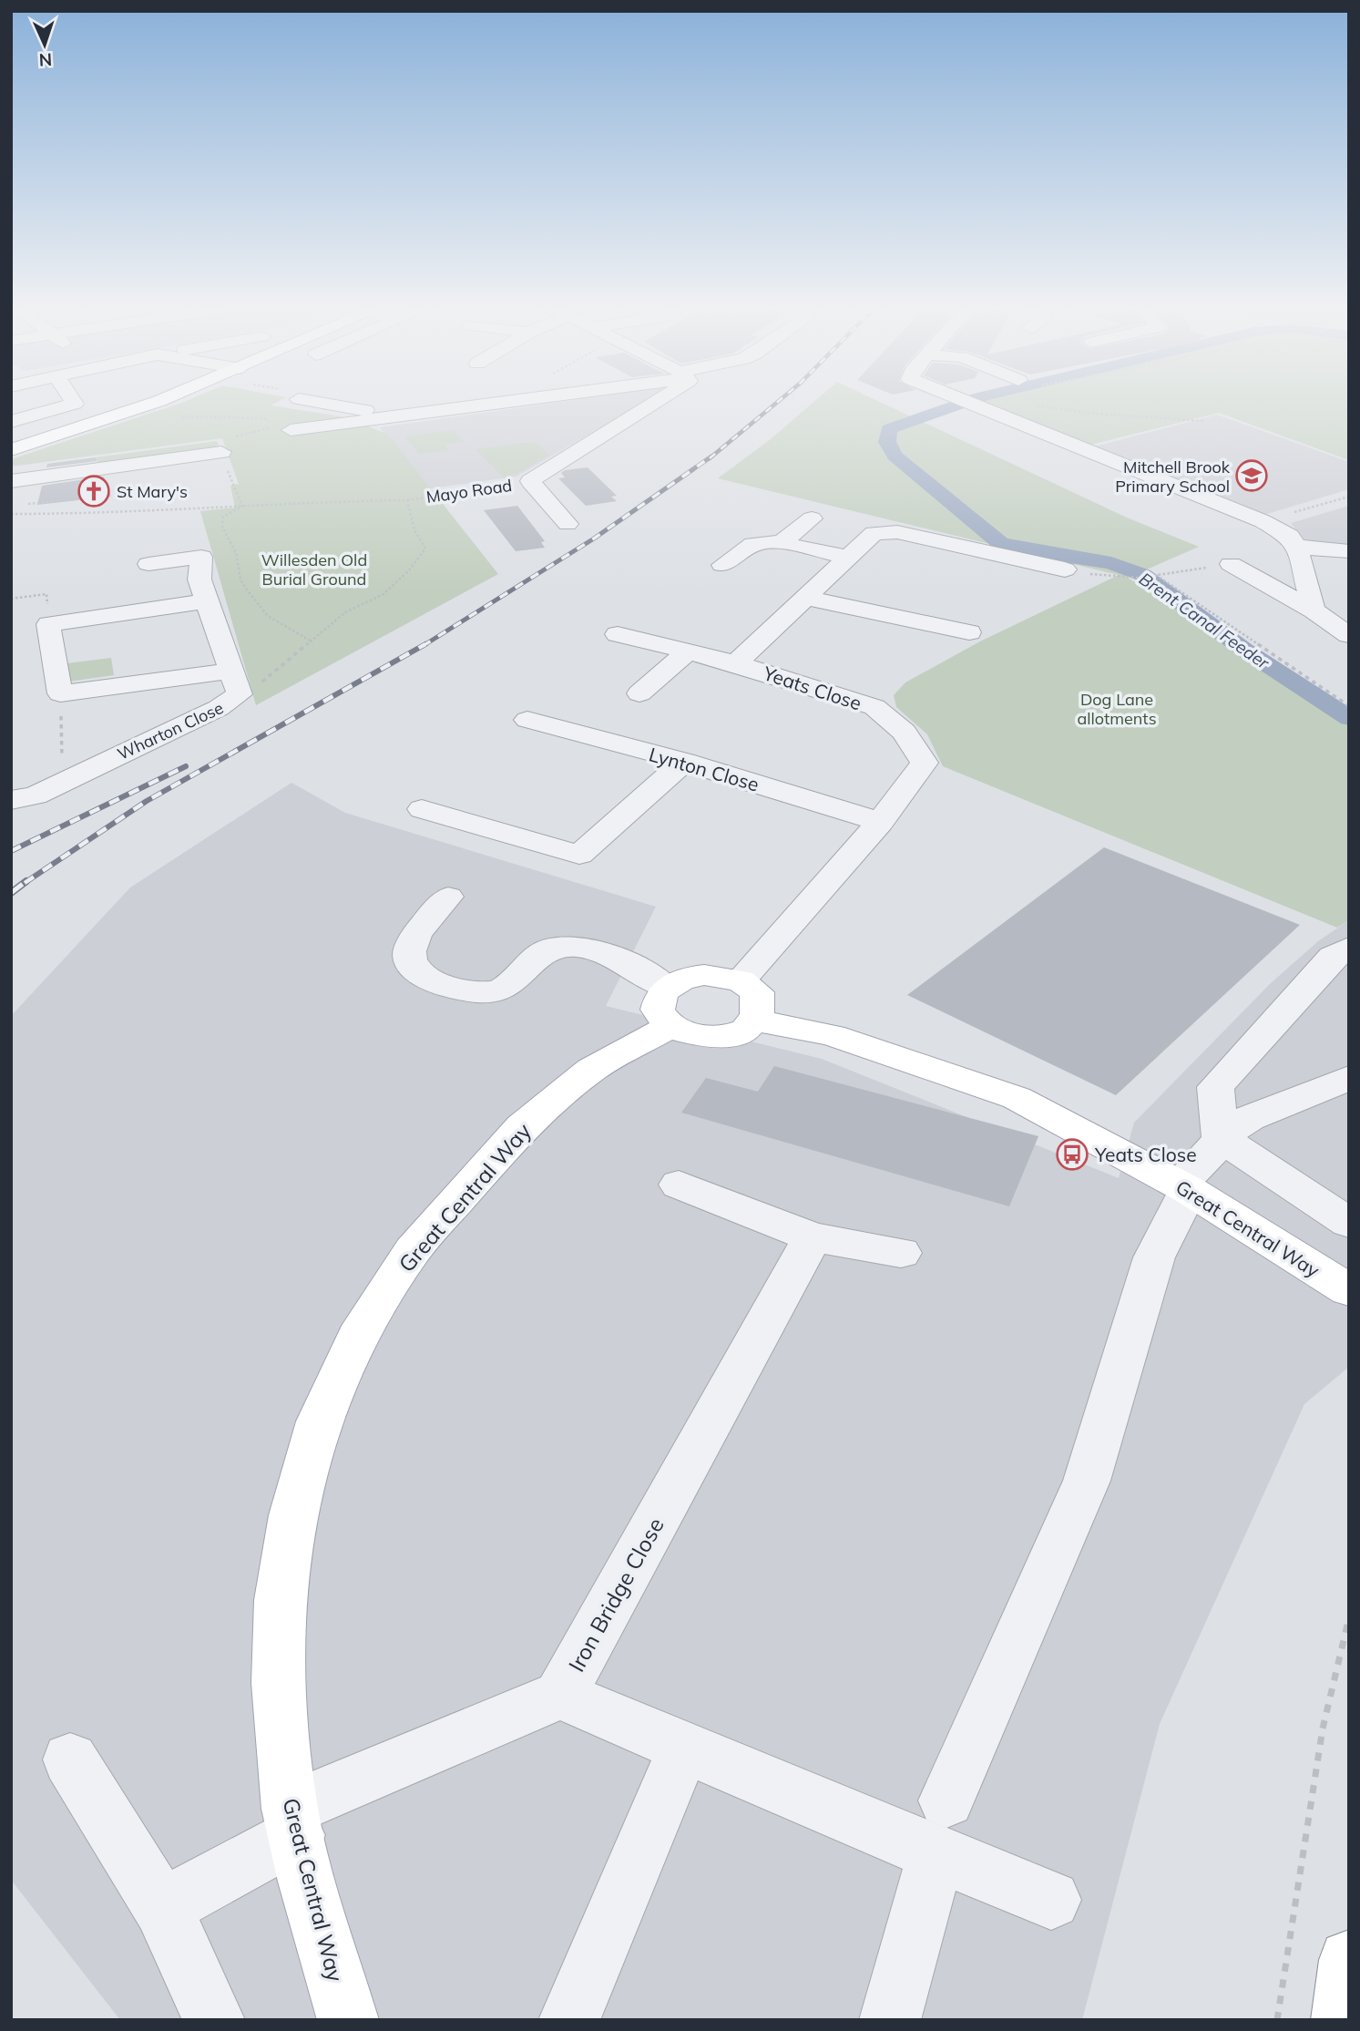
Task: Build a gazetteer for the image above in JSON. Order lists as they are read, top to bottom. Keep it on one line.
{"streets":{"main road":["Great Central Way"],"street":["Mayo Road","Yeats Close","Wharton Close","Lynton Close","Iron Bridge Close"]},"crossings":[["Yeats Close","Lynton Close"],["Yeats Close","Great Central Way"]],"water":["Brent Canal Feeder"],"parks":["Willesden Old Burial Ground","Dog Lane allotments"],"places":{"school or university":["Mitchell Brook Primary School"],"church":["St Mary's"],"bus stop":["Yeats Close"]},"north":"bottom"}
